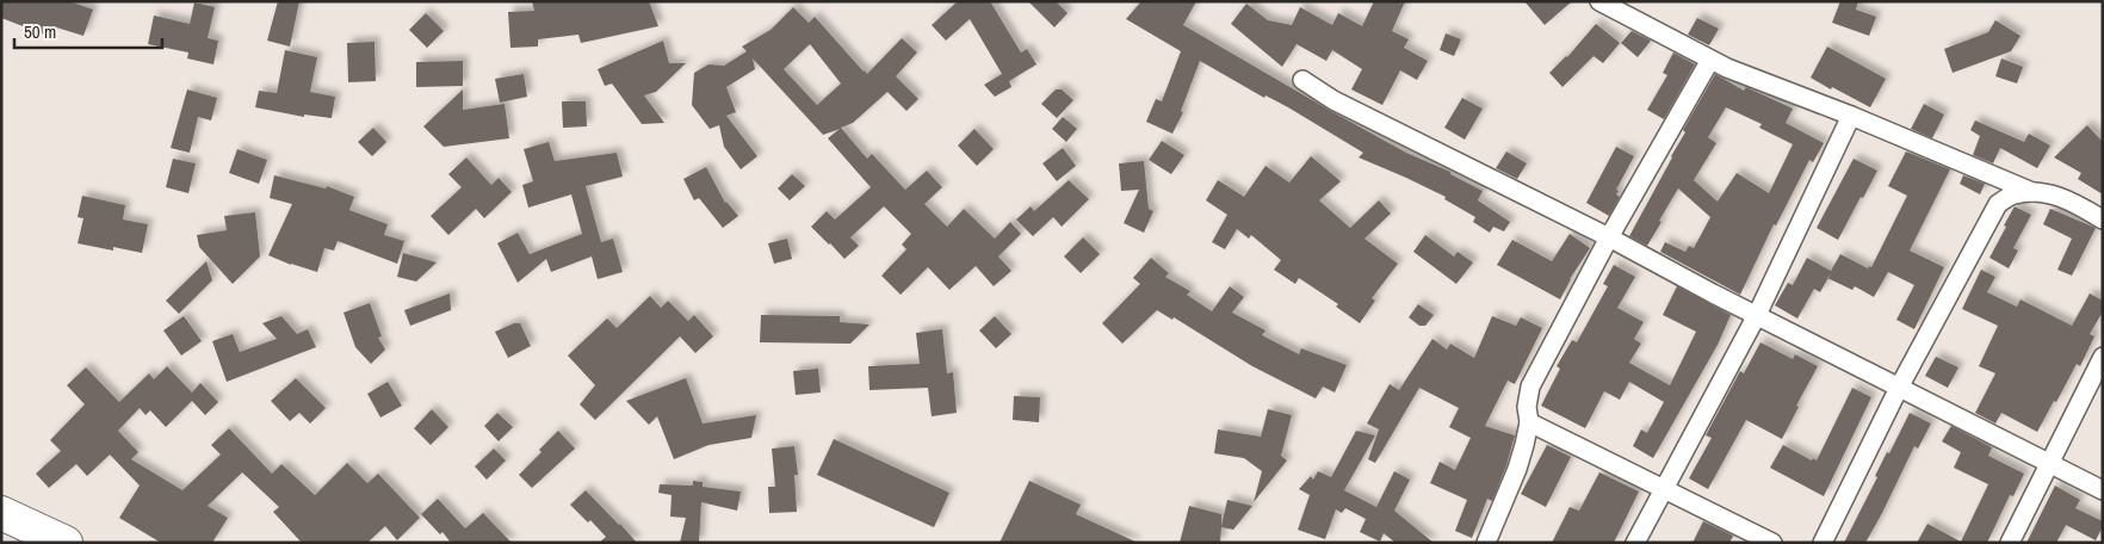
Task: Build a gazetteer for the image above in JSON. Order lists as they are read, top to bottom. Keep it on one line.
{"scale_bar":"50 m"}
